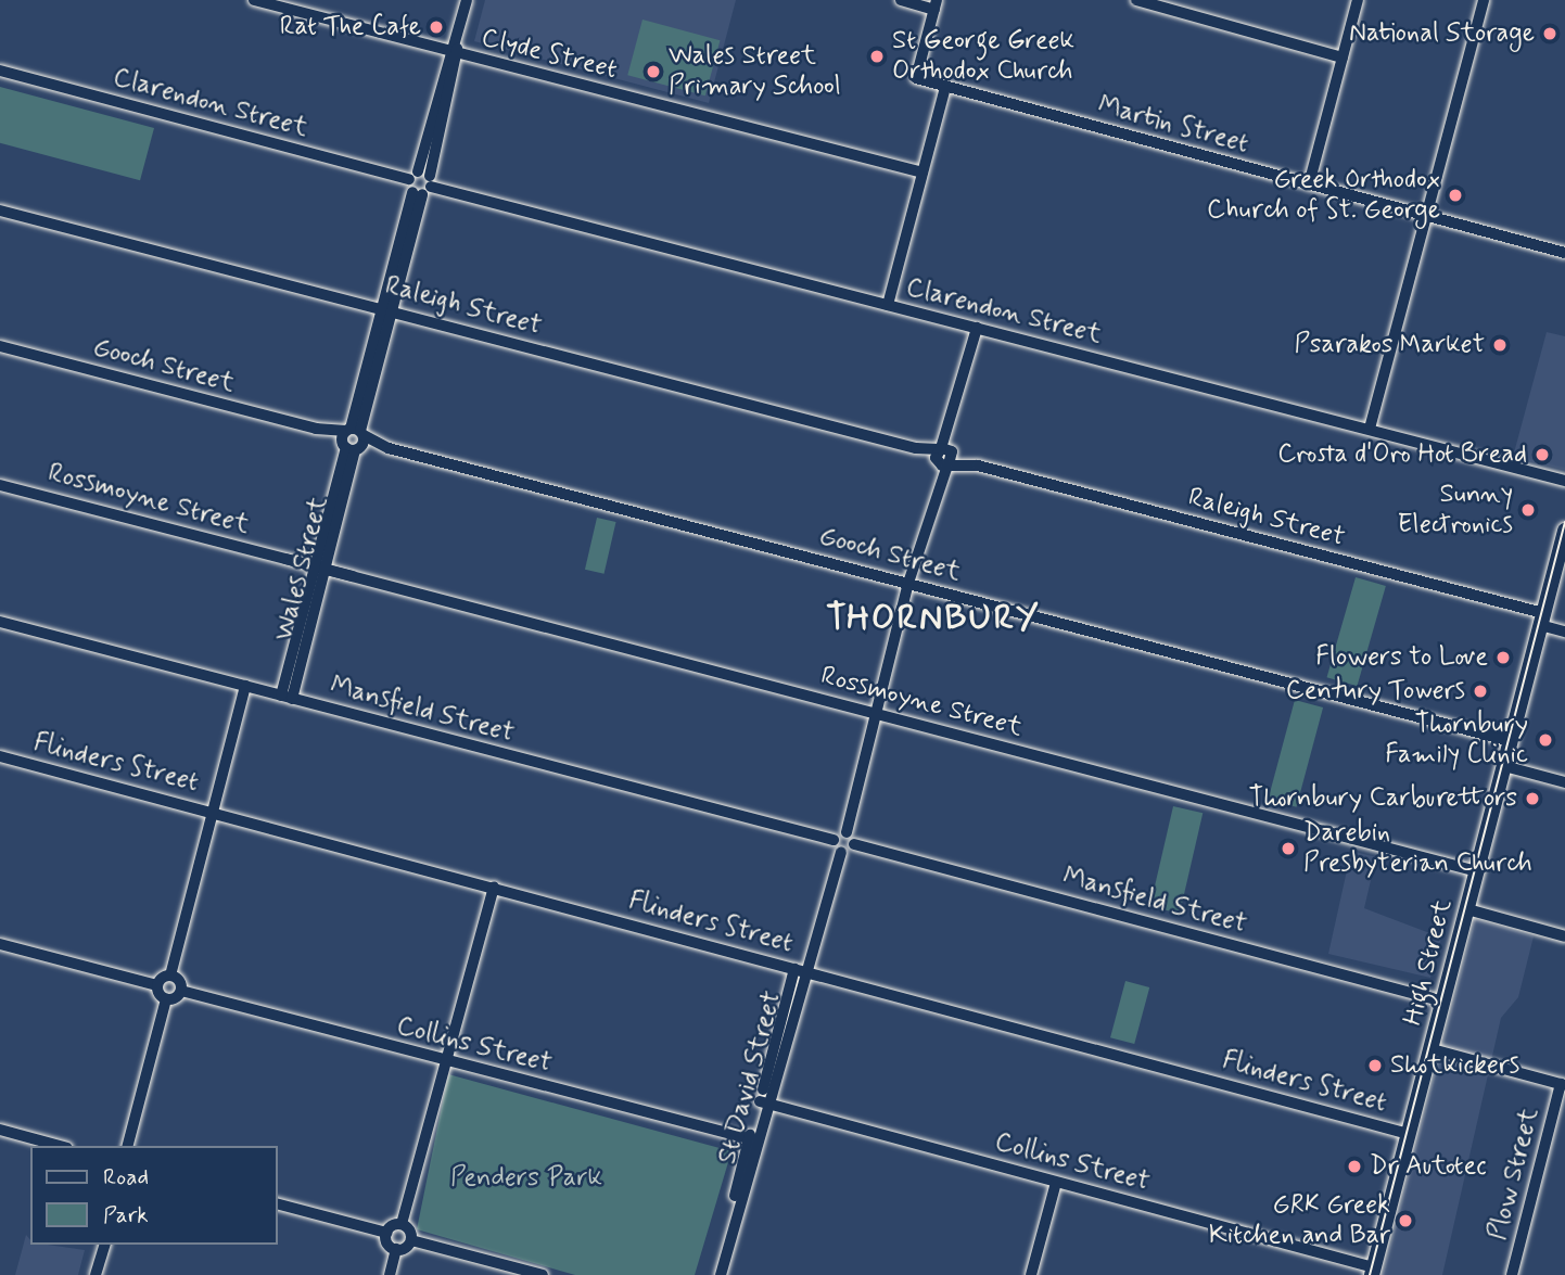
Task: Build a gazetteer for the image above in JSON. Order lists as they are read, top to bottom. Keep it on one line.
{"streets":{"main road":["High Street"],"street":["Clyde Street","Clarendon Street","Martin Street","Raleigh Street","Gooch Street","Rossmoyne Street","Wales Street","Mansfield Street","Flinders Street","Collins Street","St David Street","Plow Street"]},"crossings":[["Raleigh Street","High Street"],["Gooch Street","Wales Street"],["Gooch Street","High Street"],["Rossmoyne Street","Wales Street"],["Rossmoyne Street","High Street"],["Wales Street","Mansfield Street"],["Mansfield Street","High Street"],["Flinders Street","High Street"],["Flinders Street","St David Street"],["High Street","Collins Street"],["Collins Street","St David Street"]],"districts":["THORNBURY"],"parks":["Penders Park"],"places":["Rat The Cafe","National Storage","St George Greek Orthodox Church","Wales Street Primary School","Greek Orthodox Church of St. George","Psarakos Market","Crosta d'Oro Hot Bread","Sunny Electronics","Flowers to Love","Century Towers","Thornbury Family Clinic","Thornbury Carburettors","Darebin Presbyterian Church","Shotkickers","Dr Autotec","GRK Greek Kitchen and Bar"],"legend":["Road","Park"]}
